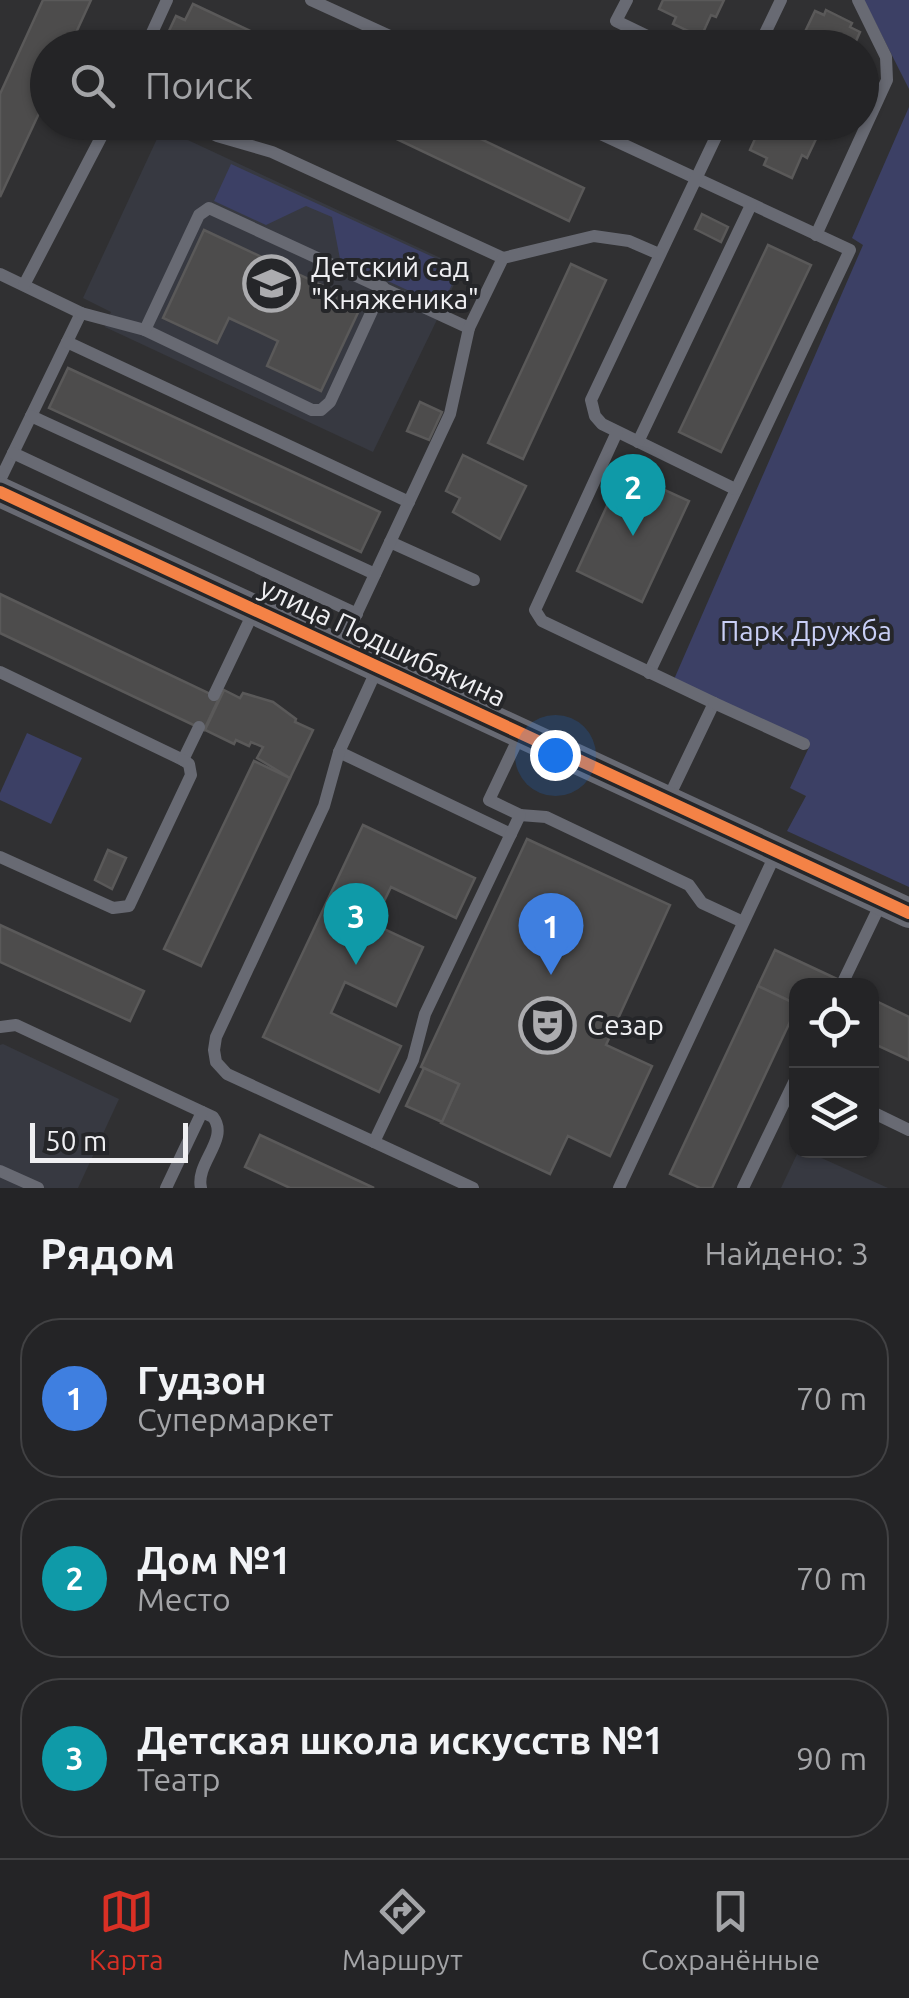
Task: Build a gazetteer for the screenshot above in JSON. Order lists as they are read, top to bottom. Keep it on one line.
{"streets":{"street":["улица Подшибякина"]},"parks":["Парк Дружба"],"places":{"school or university":["Детский сад \"Княженика\""],"theatre":["Сезар"]},"scale_bar":"50 m","page":{"search":"Поиск","pins":["2","3","1"],"scale":"50 m","heading":["Рядом","Найдено: 3"],"list":[{"mark":"1","name":"Гудзон","note":"Супермаркет","value":"70 m"},{"mark":"2","name":"Дом №1","note":"Место","value":"70 m"},{"mark":"3","name":"Детская школа искусств №1","note":"Театр","value":"90 m"}],"nav":["Карта","Маршрут","Сохранённые"]}}
